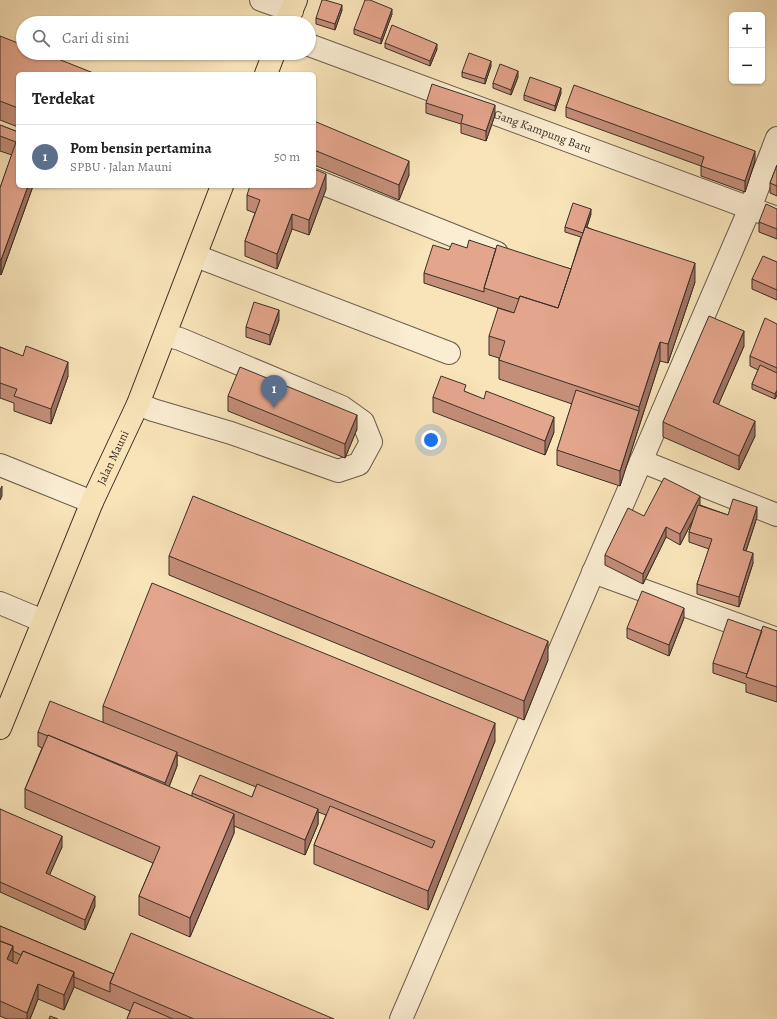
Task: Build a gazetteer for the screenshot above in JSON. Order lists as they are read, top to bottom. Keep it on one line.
{"streets":{"main road":["Jalan Mauni"],"street":["Gang Kampung Baru"]},"page":{"map_buttons":["+","−"],"search":"Cari di sini","heading":"Terdekat","list":[{"mark":"1","name":"Pom bensin pertamina","note":"SPBU · Jalan Mauni","value":"50 m"}],"pins":"1"}}
